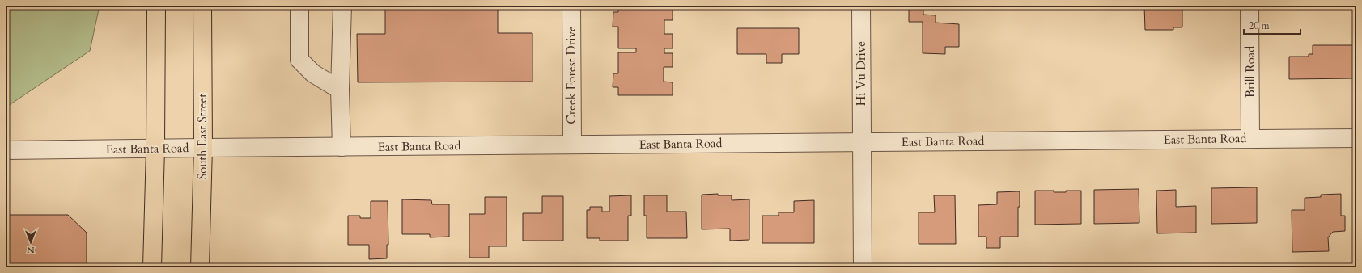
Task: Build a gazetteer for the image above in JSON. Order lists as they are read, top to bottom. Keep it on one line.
{"streets":{"main road":["South East Street"],"street":["Brill Road","Hi Vu Drive","Creek Forest Drive","East Banta Road"]},"crossings":[["Brill Road","East Banta Road"],["Hi Vu Drive","East Banta Road"],["Creek Forest Drive","East Banta Road"],["South East Street","East Banta Road"]],"scale_bar":"20 m","north":"bottom"}
